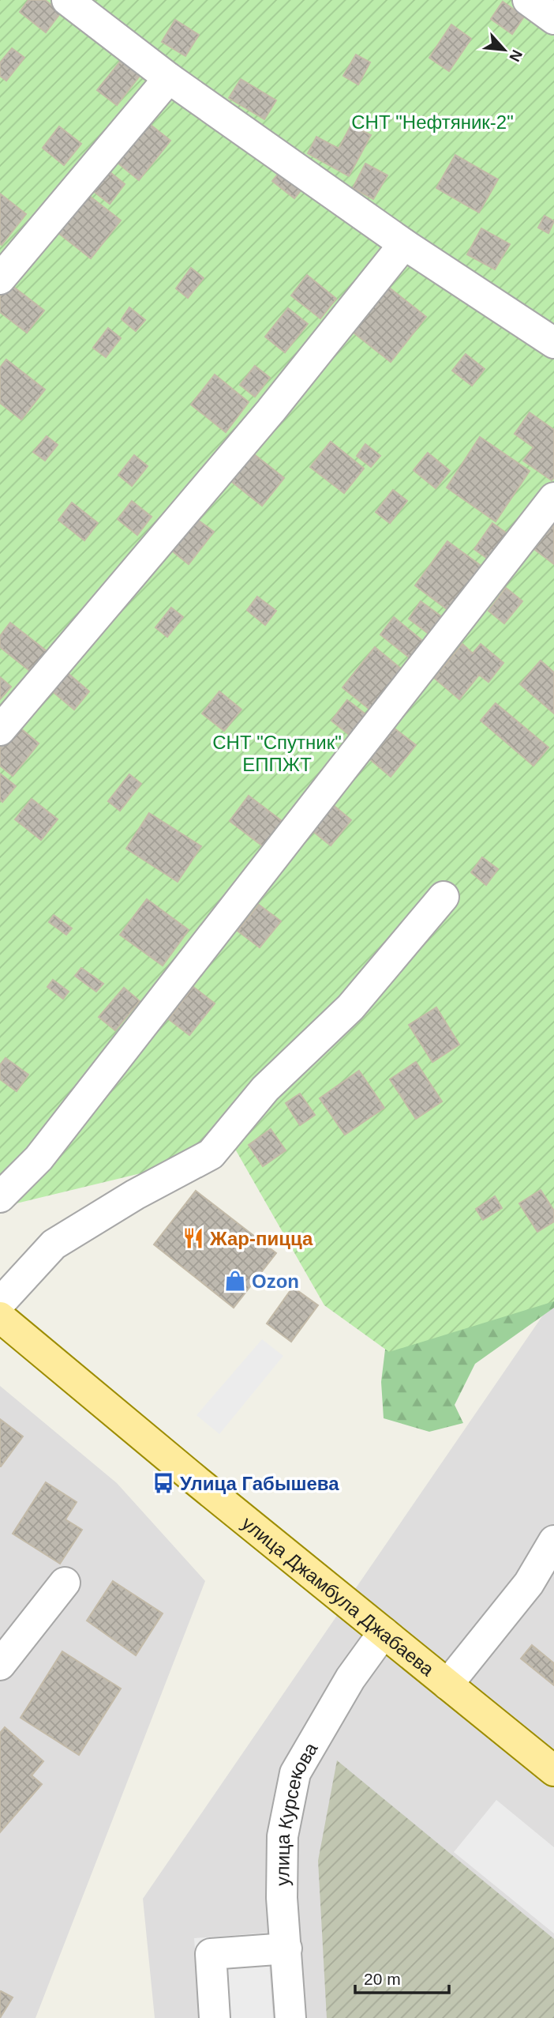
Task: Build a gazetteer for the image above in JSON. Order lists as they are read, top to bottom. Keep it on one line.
{"streets":{"main road":["улица Джамбула Джабаева"],"street":["улица Курсекова"]},"crossings":[["улица Джамбула Джабаева","улица Курсекова"]],"parks":["СНТ \"Нефтяник-2\"","СНТ \"Спутник\" ЕППЖТ"],"places":{"restaurant":["Жар-пицца"],"shop":["Ozon"],"bus stop":["Улица Габышева"]},"scale_bar":"20 m","north":"bottom right"}
